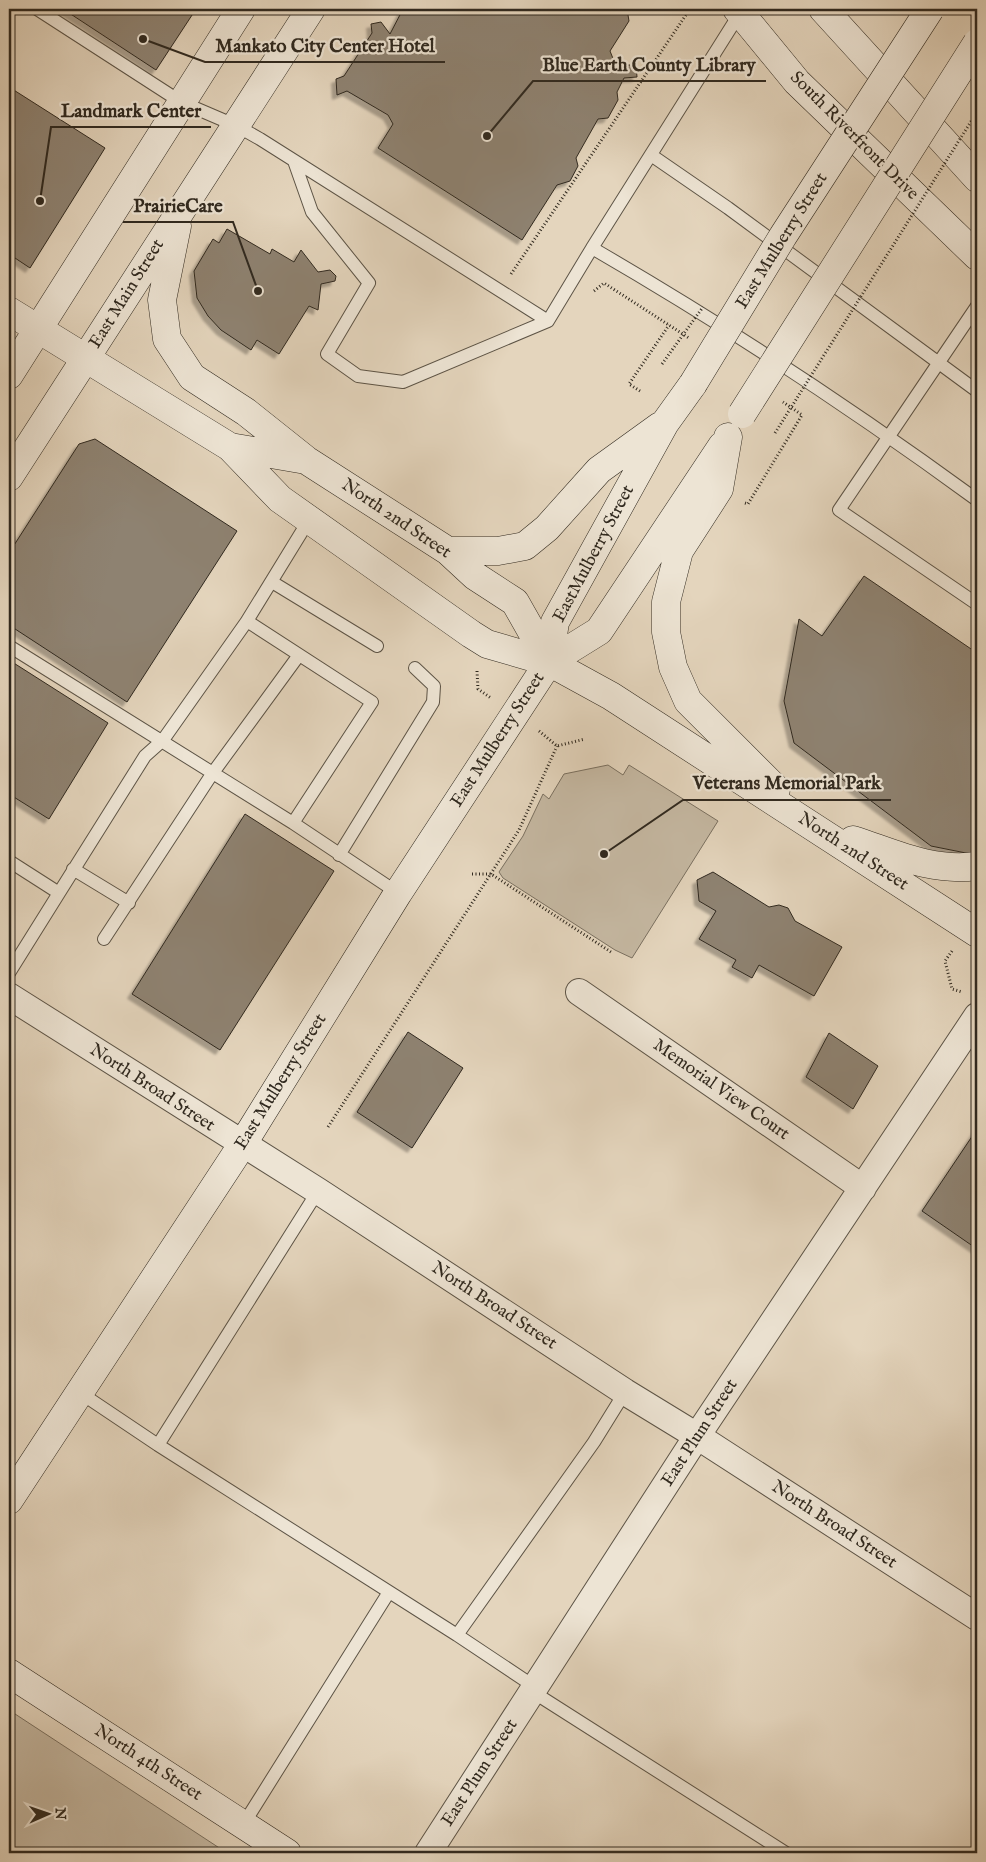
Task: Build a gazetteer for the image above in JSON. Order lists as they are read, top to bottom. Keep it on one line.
{"streets":{"main road":["South Riverfront Drive","East Mulberry Street","East Main Street","North 2nd Street","EastMulberry Street","North 4th Street"],"street":["North Broad Street","Memorial View Court","East Plum Street"]},"crossings":[["East Mulberry Street","North 2nd Street"],["East Mulberry Street","EastMulberry Street"],["East Mulberry Street","North Broad Street"],["East Main Street","North 2nd Street"],["North 2nd Street","EastMulberry Street"],["North Broad Street","East Plum Street"],["Memorial View Court","East Plum Street"]],"places":["Mankato City Center Hotel","Blue Earth County Library","Landmark Center","PrairieCare","Veterans Memorial Park"],"north":"right"}
